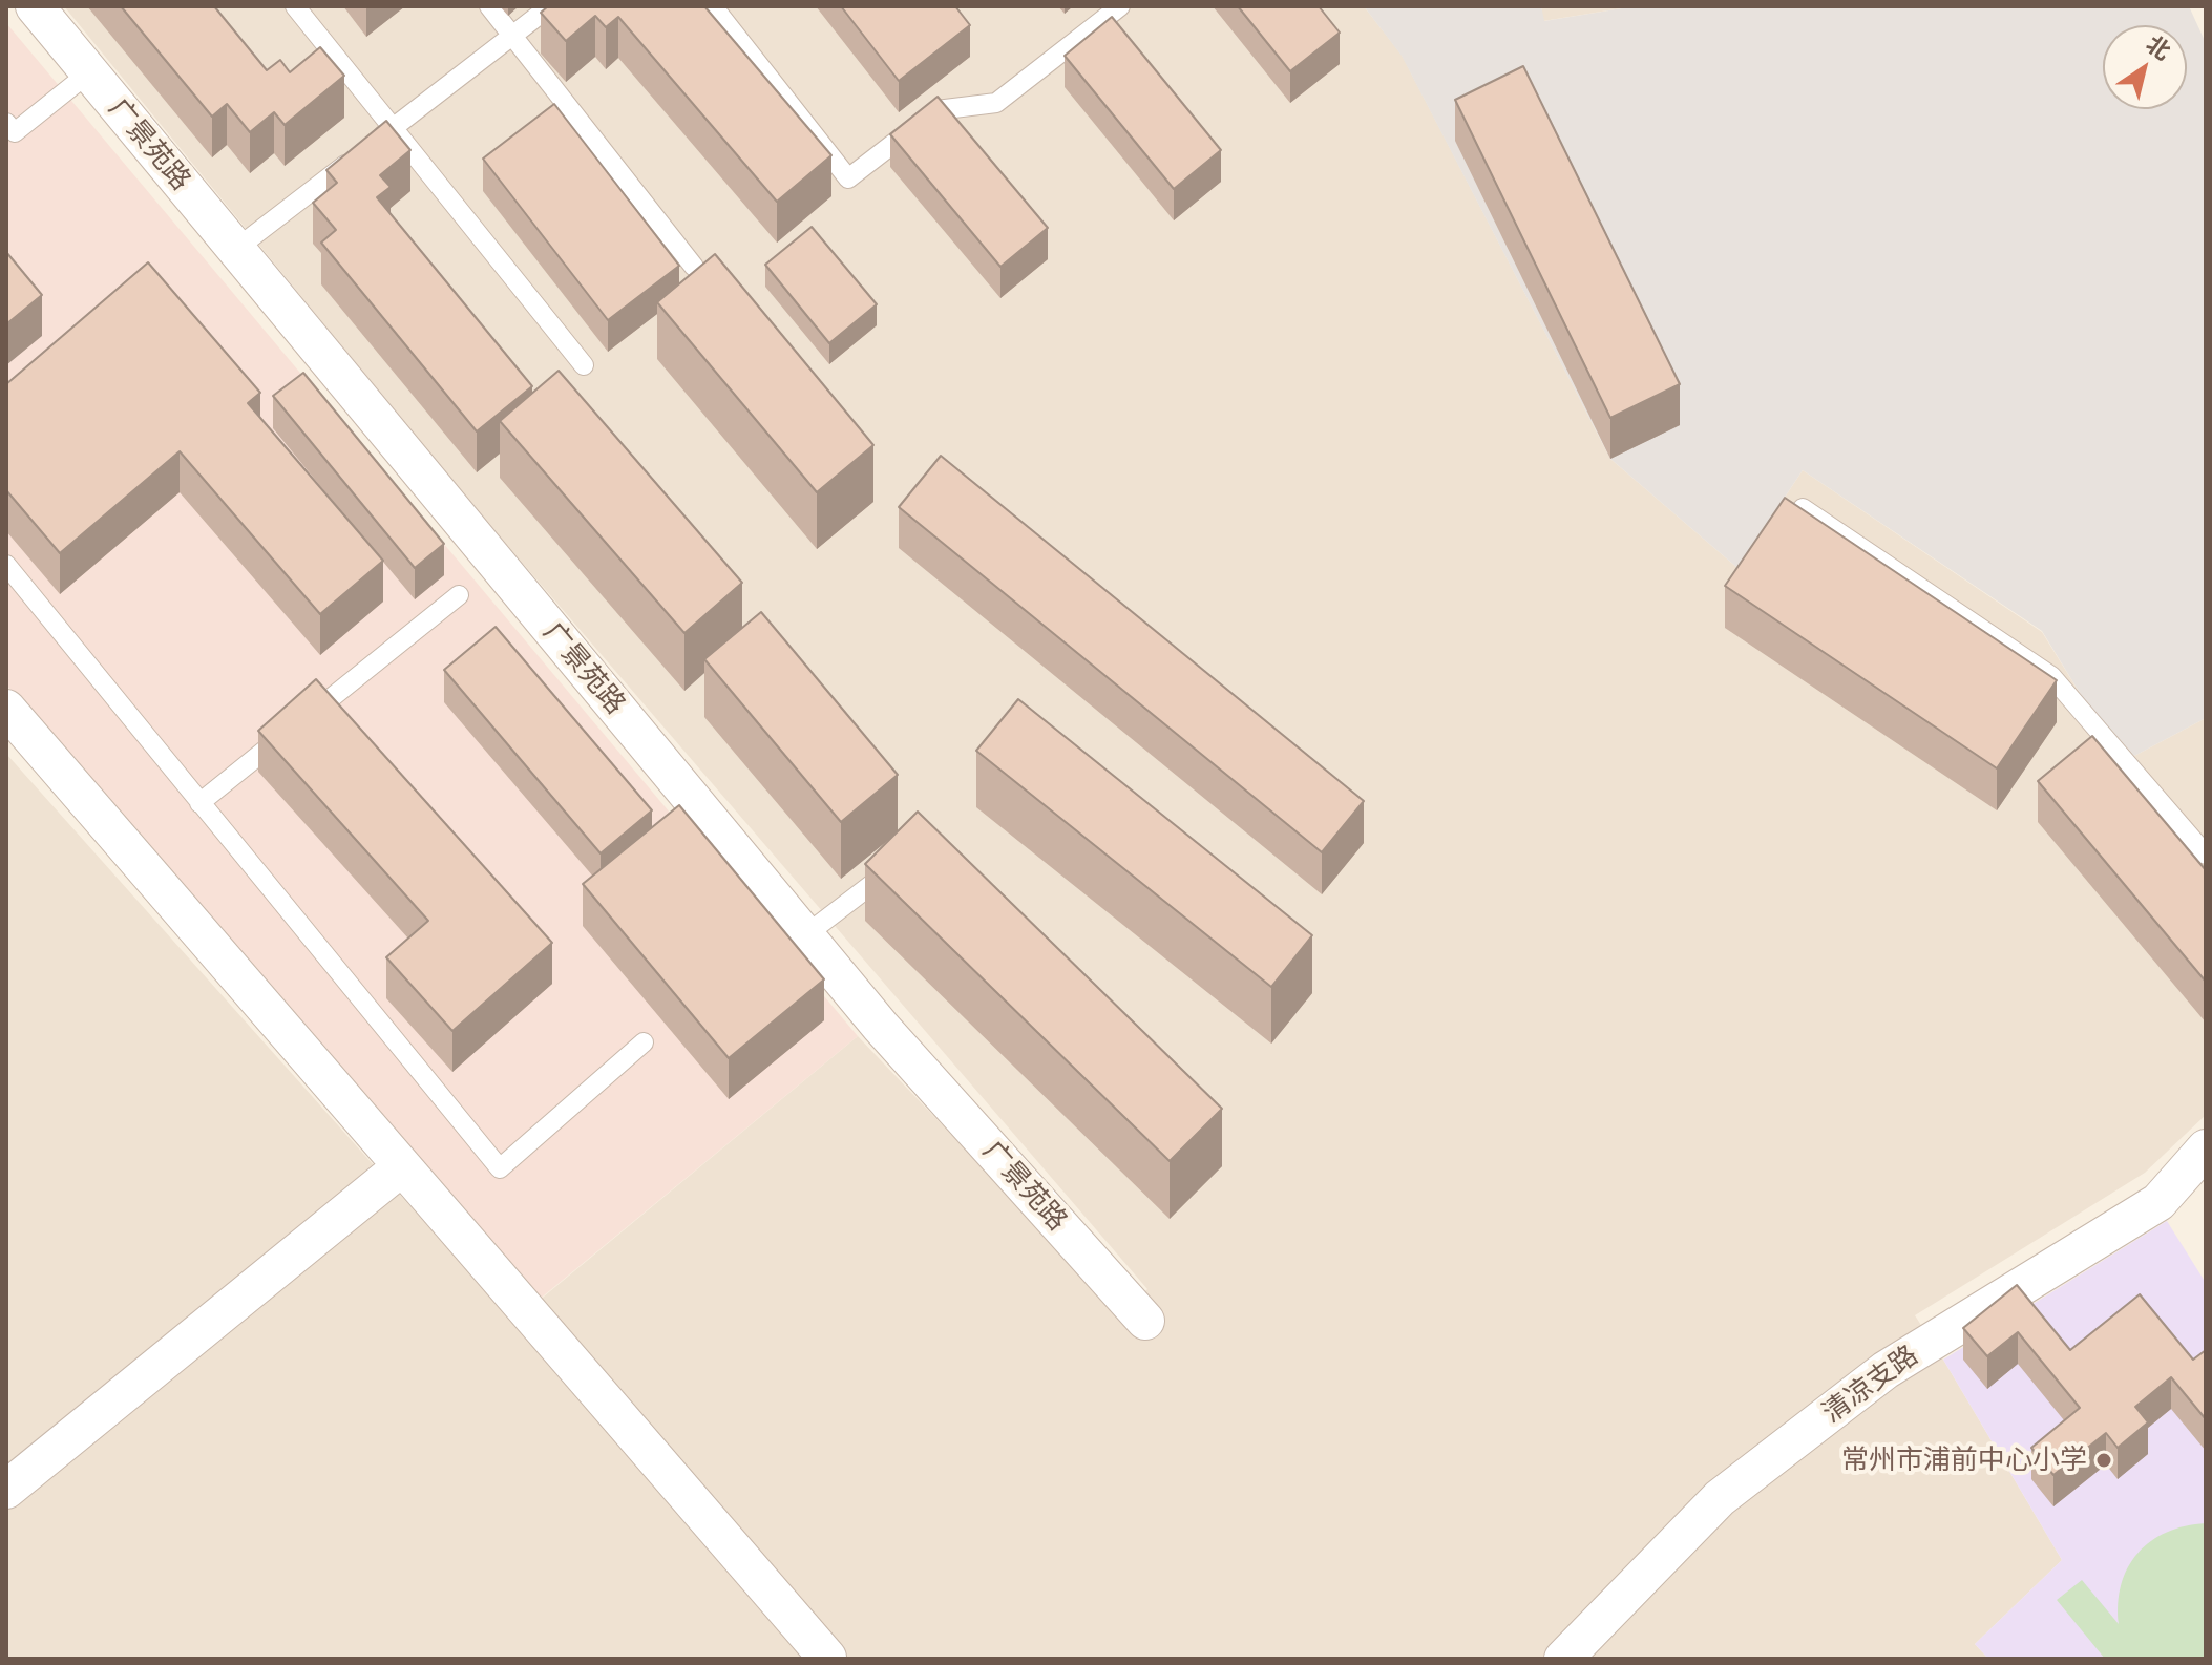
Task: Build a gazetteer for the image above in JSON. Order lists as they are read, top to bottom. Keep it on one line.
{"streets":{"street":["广景苑路","清凉支路"]},"places":["常州市浦前中心小学"],"north":"top right"}
